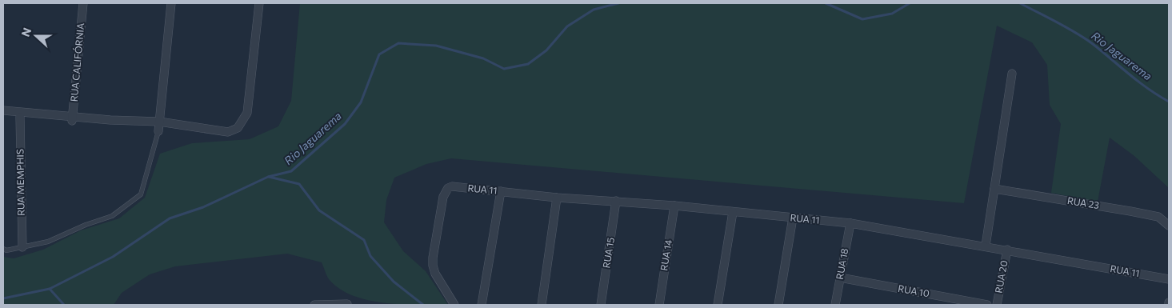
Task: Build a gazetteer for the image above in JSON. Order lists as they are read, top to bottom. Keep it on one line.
{"streets":{"street":["RUA CALIFÓRNIA","RUA MEMPHIS","RUA 11","RUA 23","RUA 15","RUA 14","RUA 18","RUA 20","RUA 10"]},"crossings":[["RUA 11","RUA 15"],["RUA 11","RUA 14"],["RUA 11","RUA 18"],["RUA 11","RUA 20"],["RUA 18","RUA 10"]],"water":["Rio Jaguarema"],"north":"left"}
